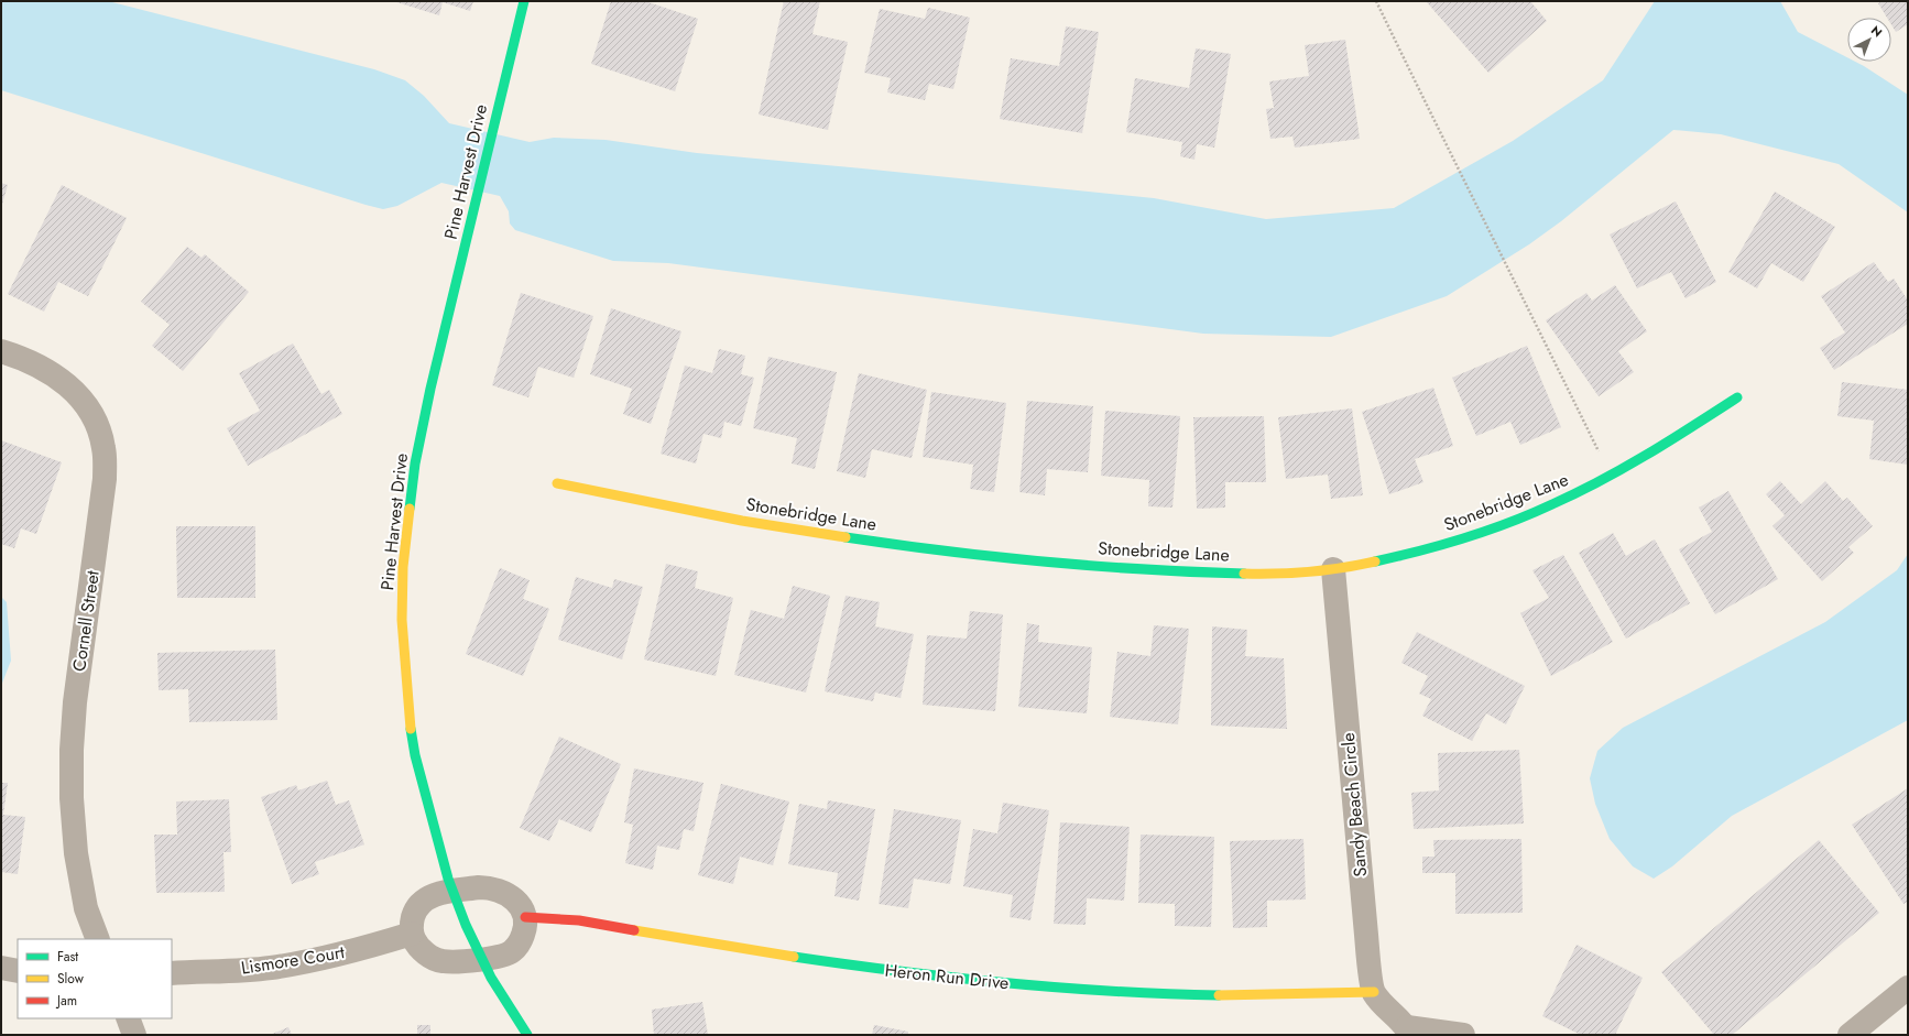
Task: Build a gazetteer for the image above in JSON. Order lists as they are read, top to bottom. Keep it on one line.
{"streets":{"street":["Pine Harvest Drive","Stonebridge Lane","Cornell Street","Sandy Beach Circle","Lismore Court","Heron Run Drive"]},"crossings":[["Stonebridge Lane","Sandy Beach Circle"],["Sandy Beach Circle","Heron Run Drive"]],"legend":["Fast","Slow","Jam"],"north":"top right"}
